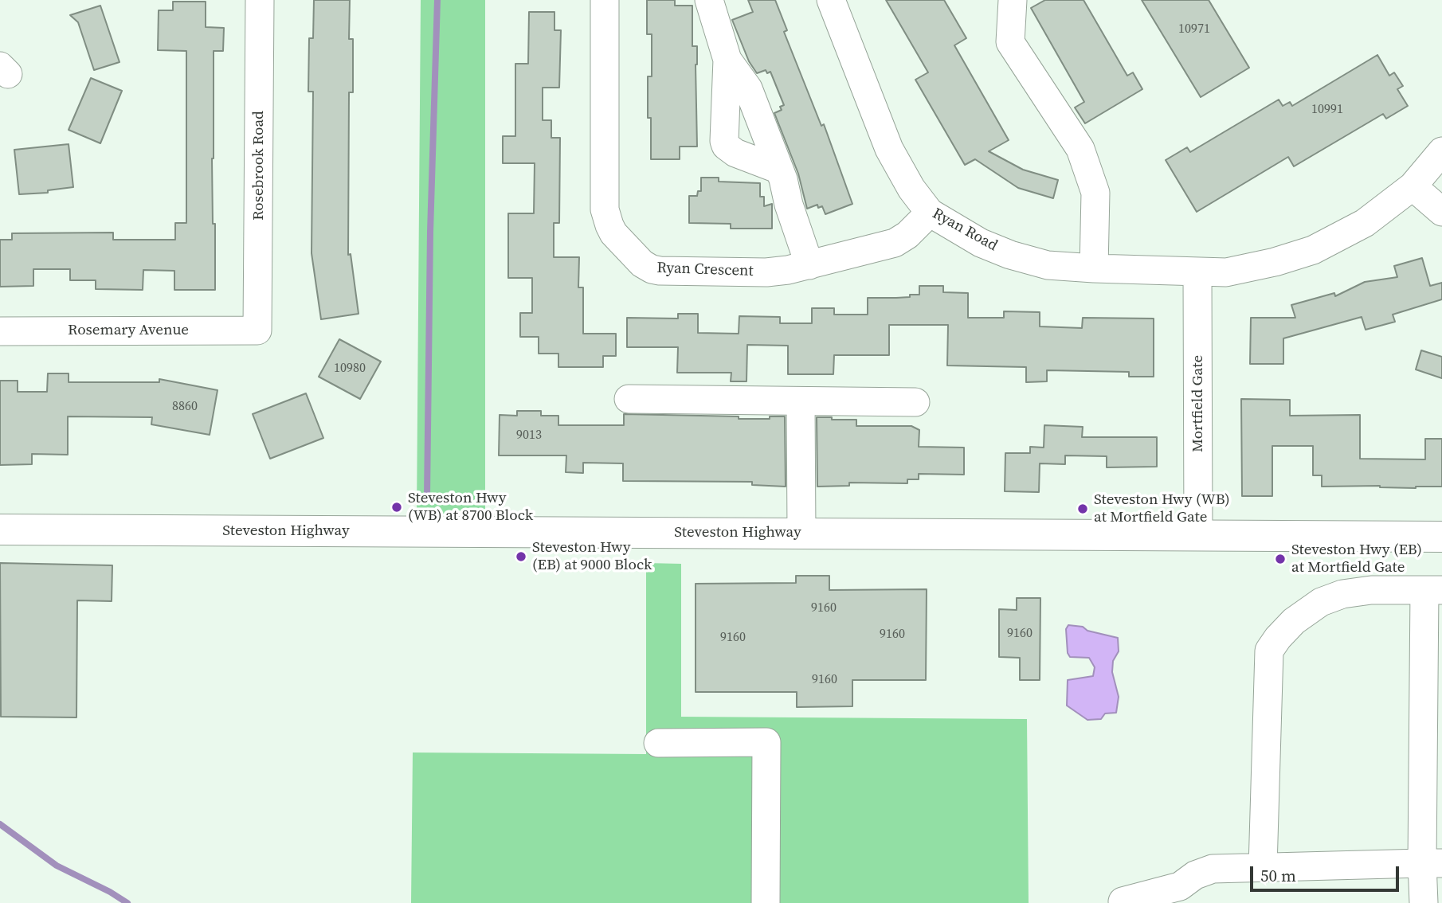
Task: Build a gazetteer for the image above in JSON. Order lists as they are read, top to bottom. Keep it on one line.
{"streets":{"main road":["Steveston Highway"],"street":["Rosebrook Road","Ryan Road","Ryan Crescent","Rosemary Avenue","Mortfield Gate"]},"crossings":[["Rosebrook Road","Rosemary Avenue"],["Ryan Road","Ryan Crescent"],["Ryan Road","Mortfield Gate"],["Mortfield Gate","Steveston Highway"]],"places":["Steveston Hwy (WB) at 8700 Block","Steveston Hwy (WB) at Mortfield Gate","Steveston Hwy (EB) at 9000 Block","Steveston Hwy (EB) at Mortfield Gate"],"house_numbers":["10971","10991","10980","8860","9013","9160","9160","9160","9160","9160"],"scale_bar":"50 m"}
